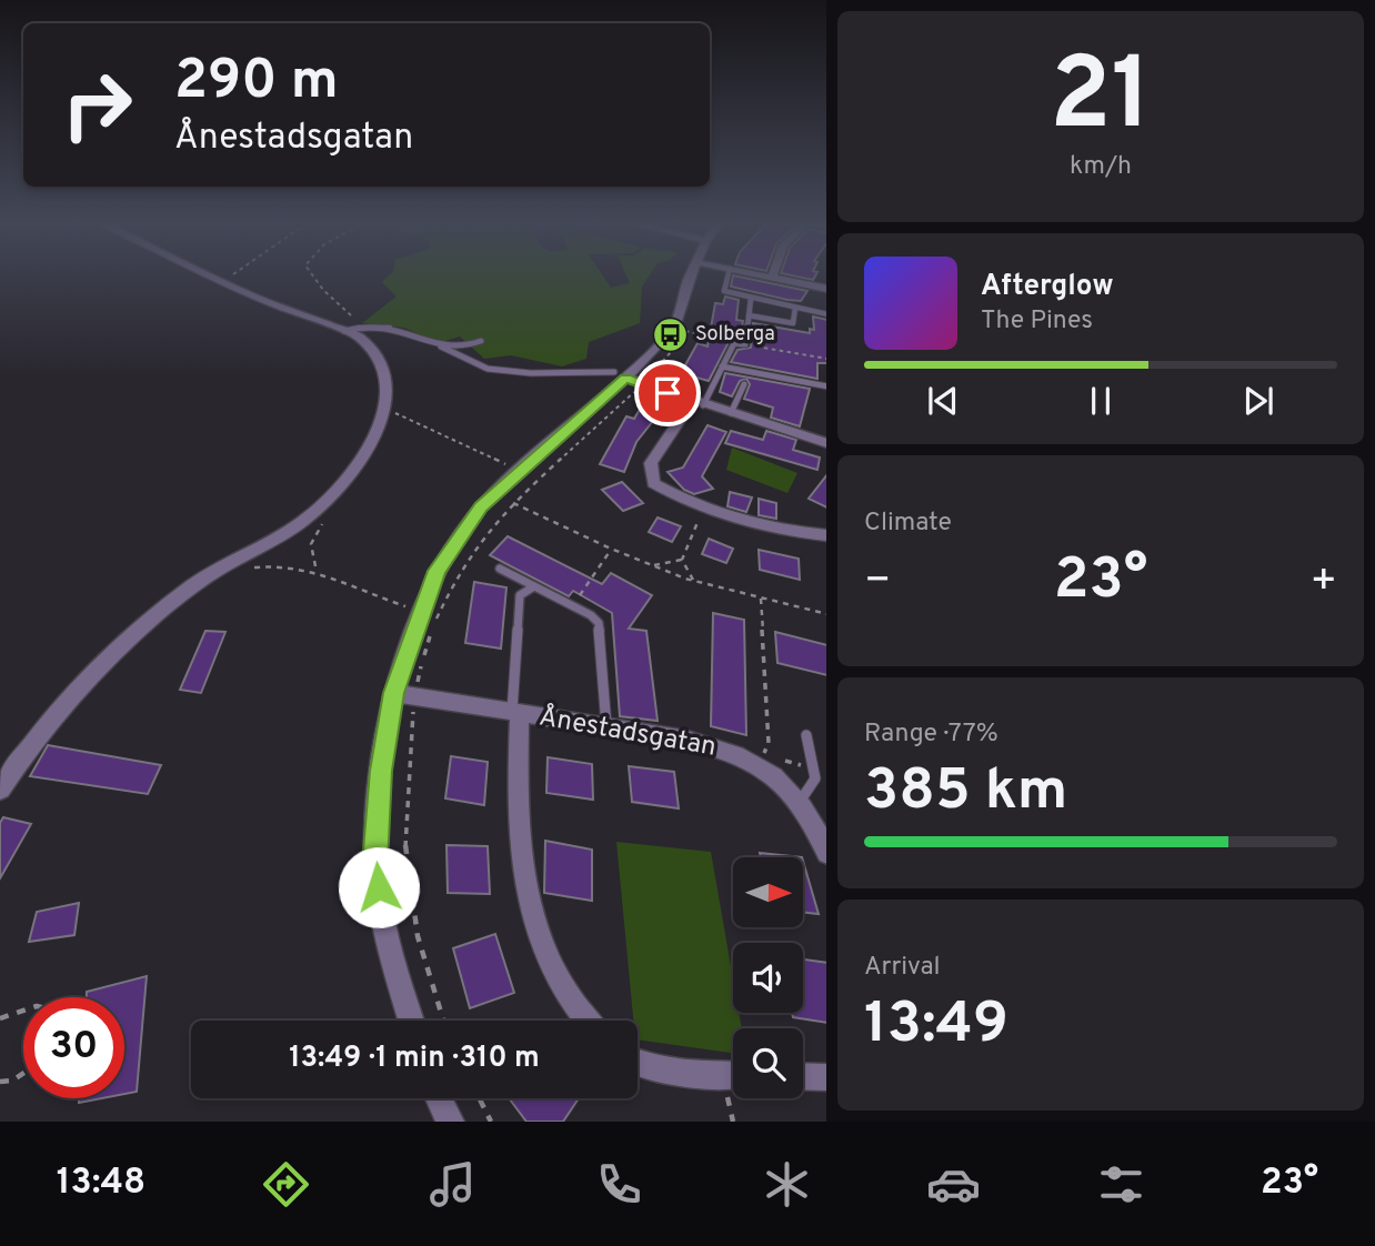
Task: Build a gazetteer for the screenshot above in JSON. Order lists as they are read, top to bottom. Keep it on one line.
{"streets":{"street":["Ånestadsgatan"]},"places":{"bus stop":["Solberga"]},"north":"right","page":{"tile":[["21","km/h"],"Climate",["Range · 77%","385 km"],["Arrival","13:49"]],"turn":["290 m","Ånestadsgatan"],"song":["Afterglow","The Pines"],"heat":["−","23°","+"],"limit":"30","trip":"13:49 · 1 min · 310 m","tabs":["13:48","23°"]}}
